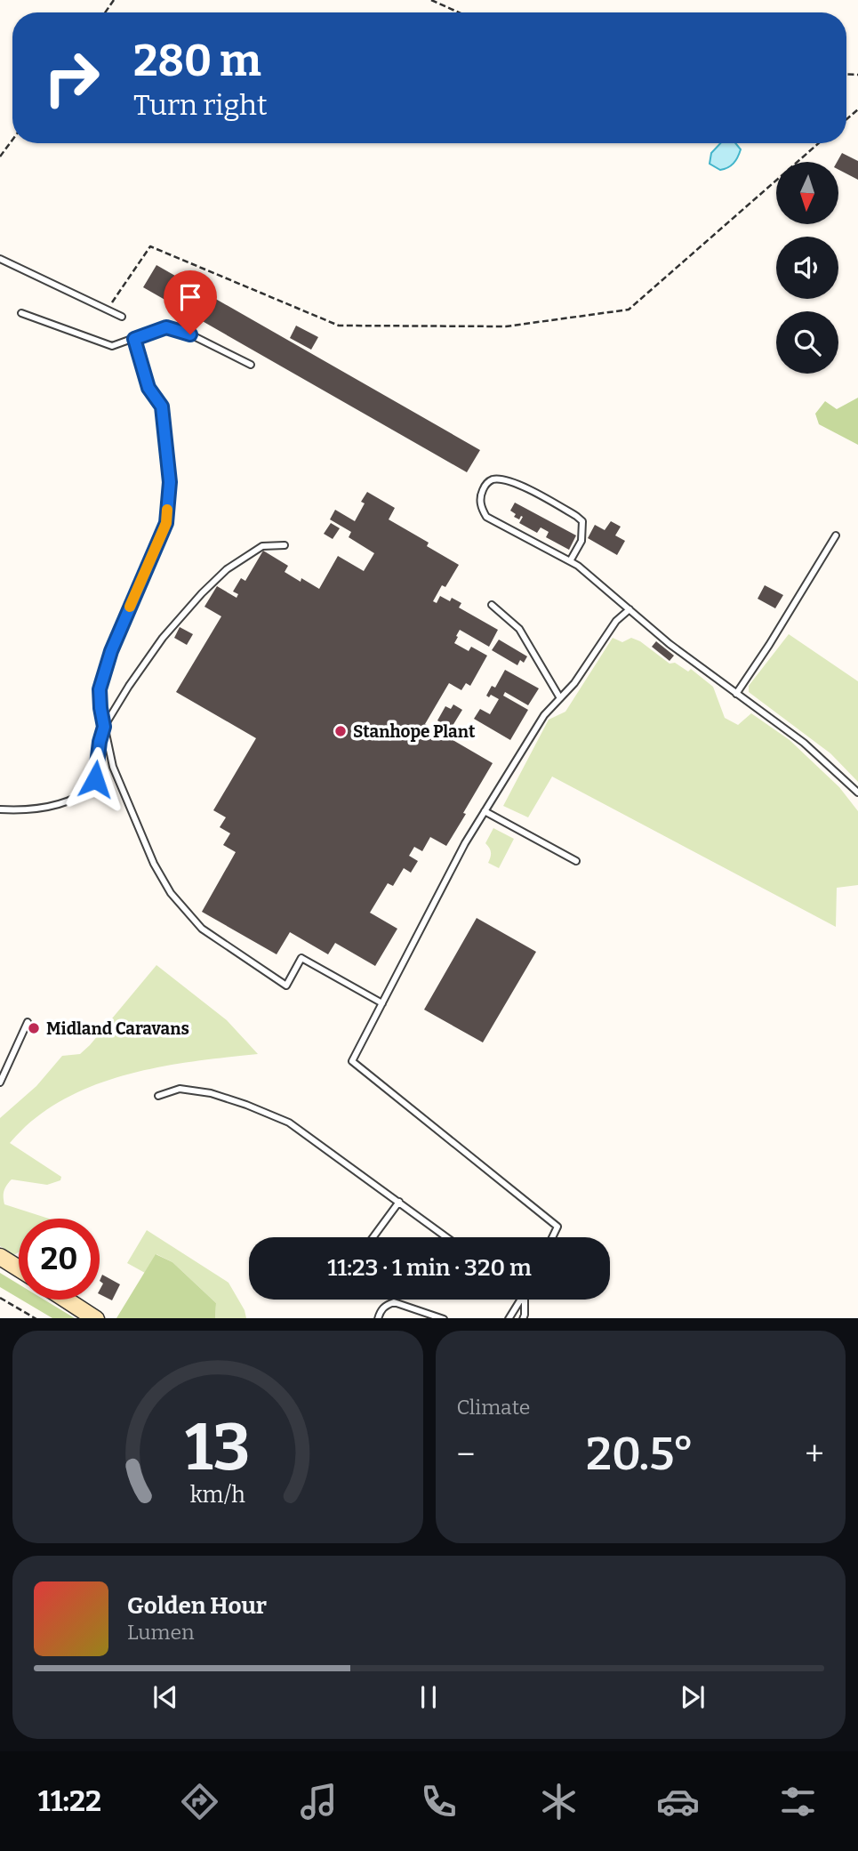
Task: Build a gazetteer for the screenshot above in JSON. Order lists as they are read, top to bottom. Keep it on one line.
{"places":["Stanhope Plant","Midland Caravans"],"north":"bottom","page":{"turn":["280 m","Turn right"],"limit":"20","trip":"11:23 · 1 min · 320 m","tile":"Climate","heat":["−","20.5°","+"],"song":["Golden Hour","Lumen"],"tabs":"11:22","gauge":["13","km/h"]}}
